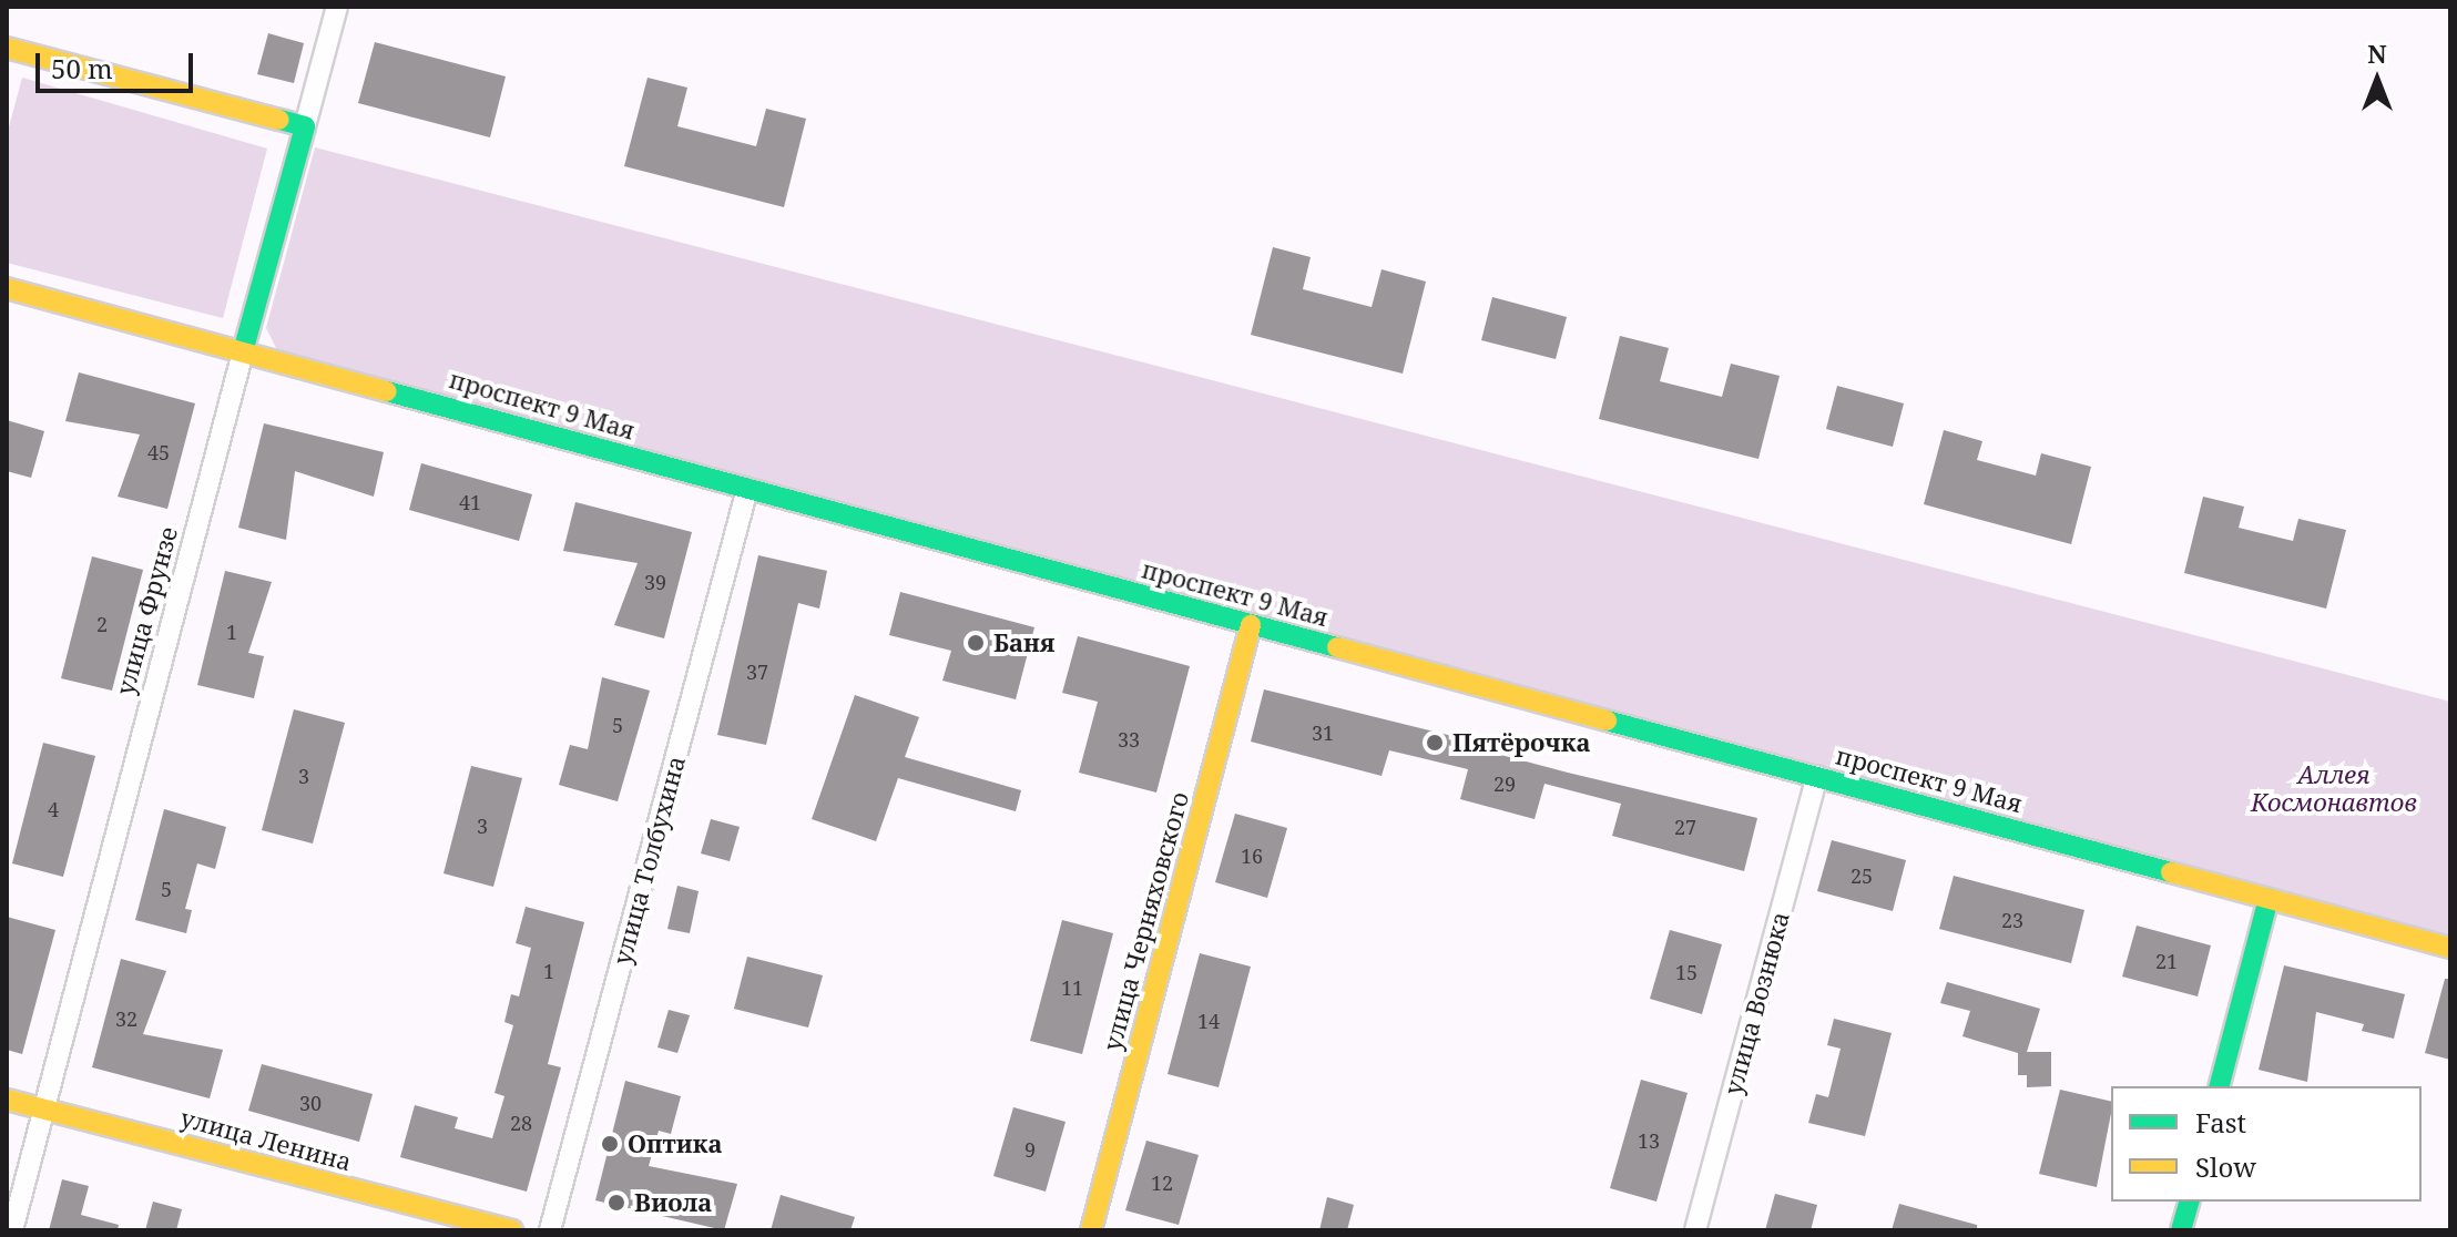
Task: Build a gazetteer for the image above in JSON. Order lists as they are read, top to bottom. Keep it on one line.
{"streets":{"street":["проспект 9 Мая","улица Фрунзе","улица Толбухина","улица Черняховского","улица Вознюка","улица Ленина"]},"crossings":[["проспект 9 Мая","улица Фрунзе"],["проспект 9 Мая","улица Толбухина"],["проспект 9 Мая","улица Черняховского"],["проспект 9 Мая","улица Вознюка"],["улица Фрунзе","улица Ленина"]],"parks":["Аллея Космонавтов"],"places":["Баня","Пятёрочка","Оптика","Виола"],"house_numbers":["45","41","39","2","1","37","5","31","33","3","29","4","3","27","16","25","5","23","21","1","15","11","32","14","30","28","13","9","12"],"legend":["Fast","Slow"],"scale_bar":"50 m","north":"top"}
